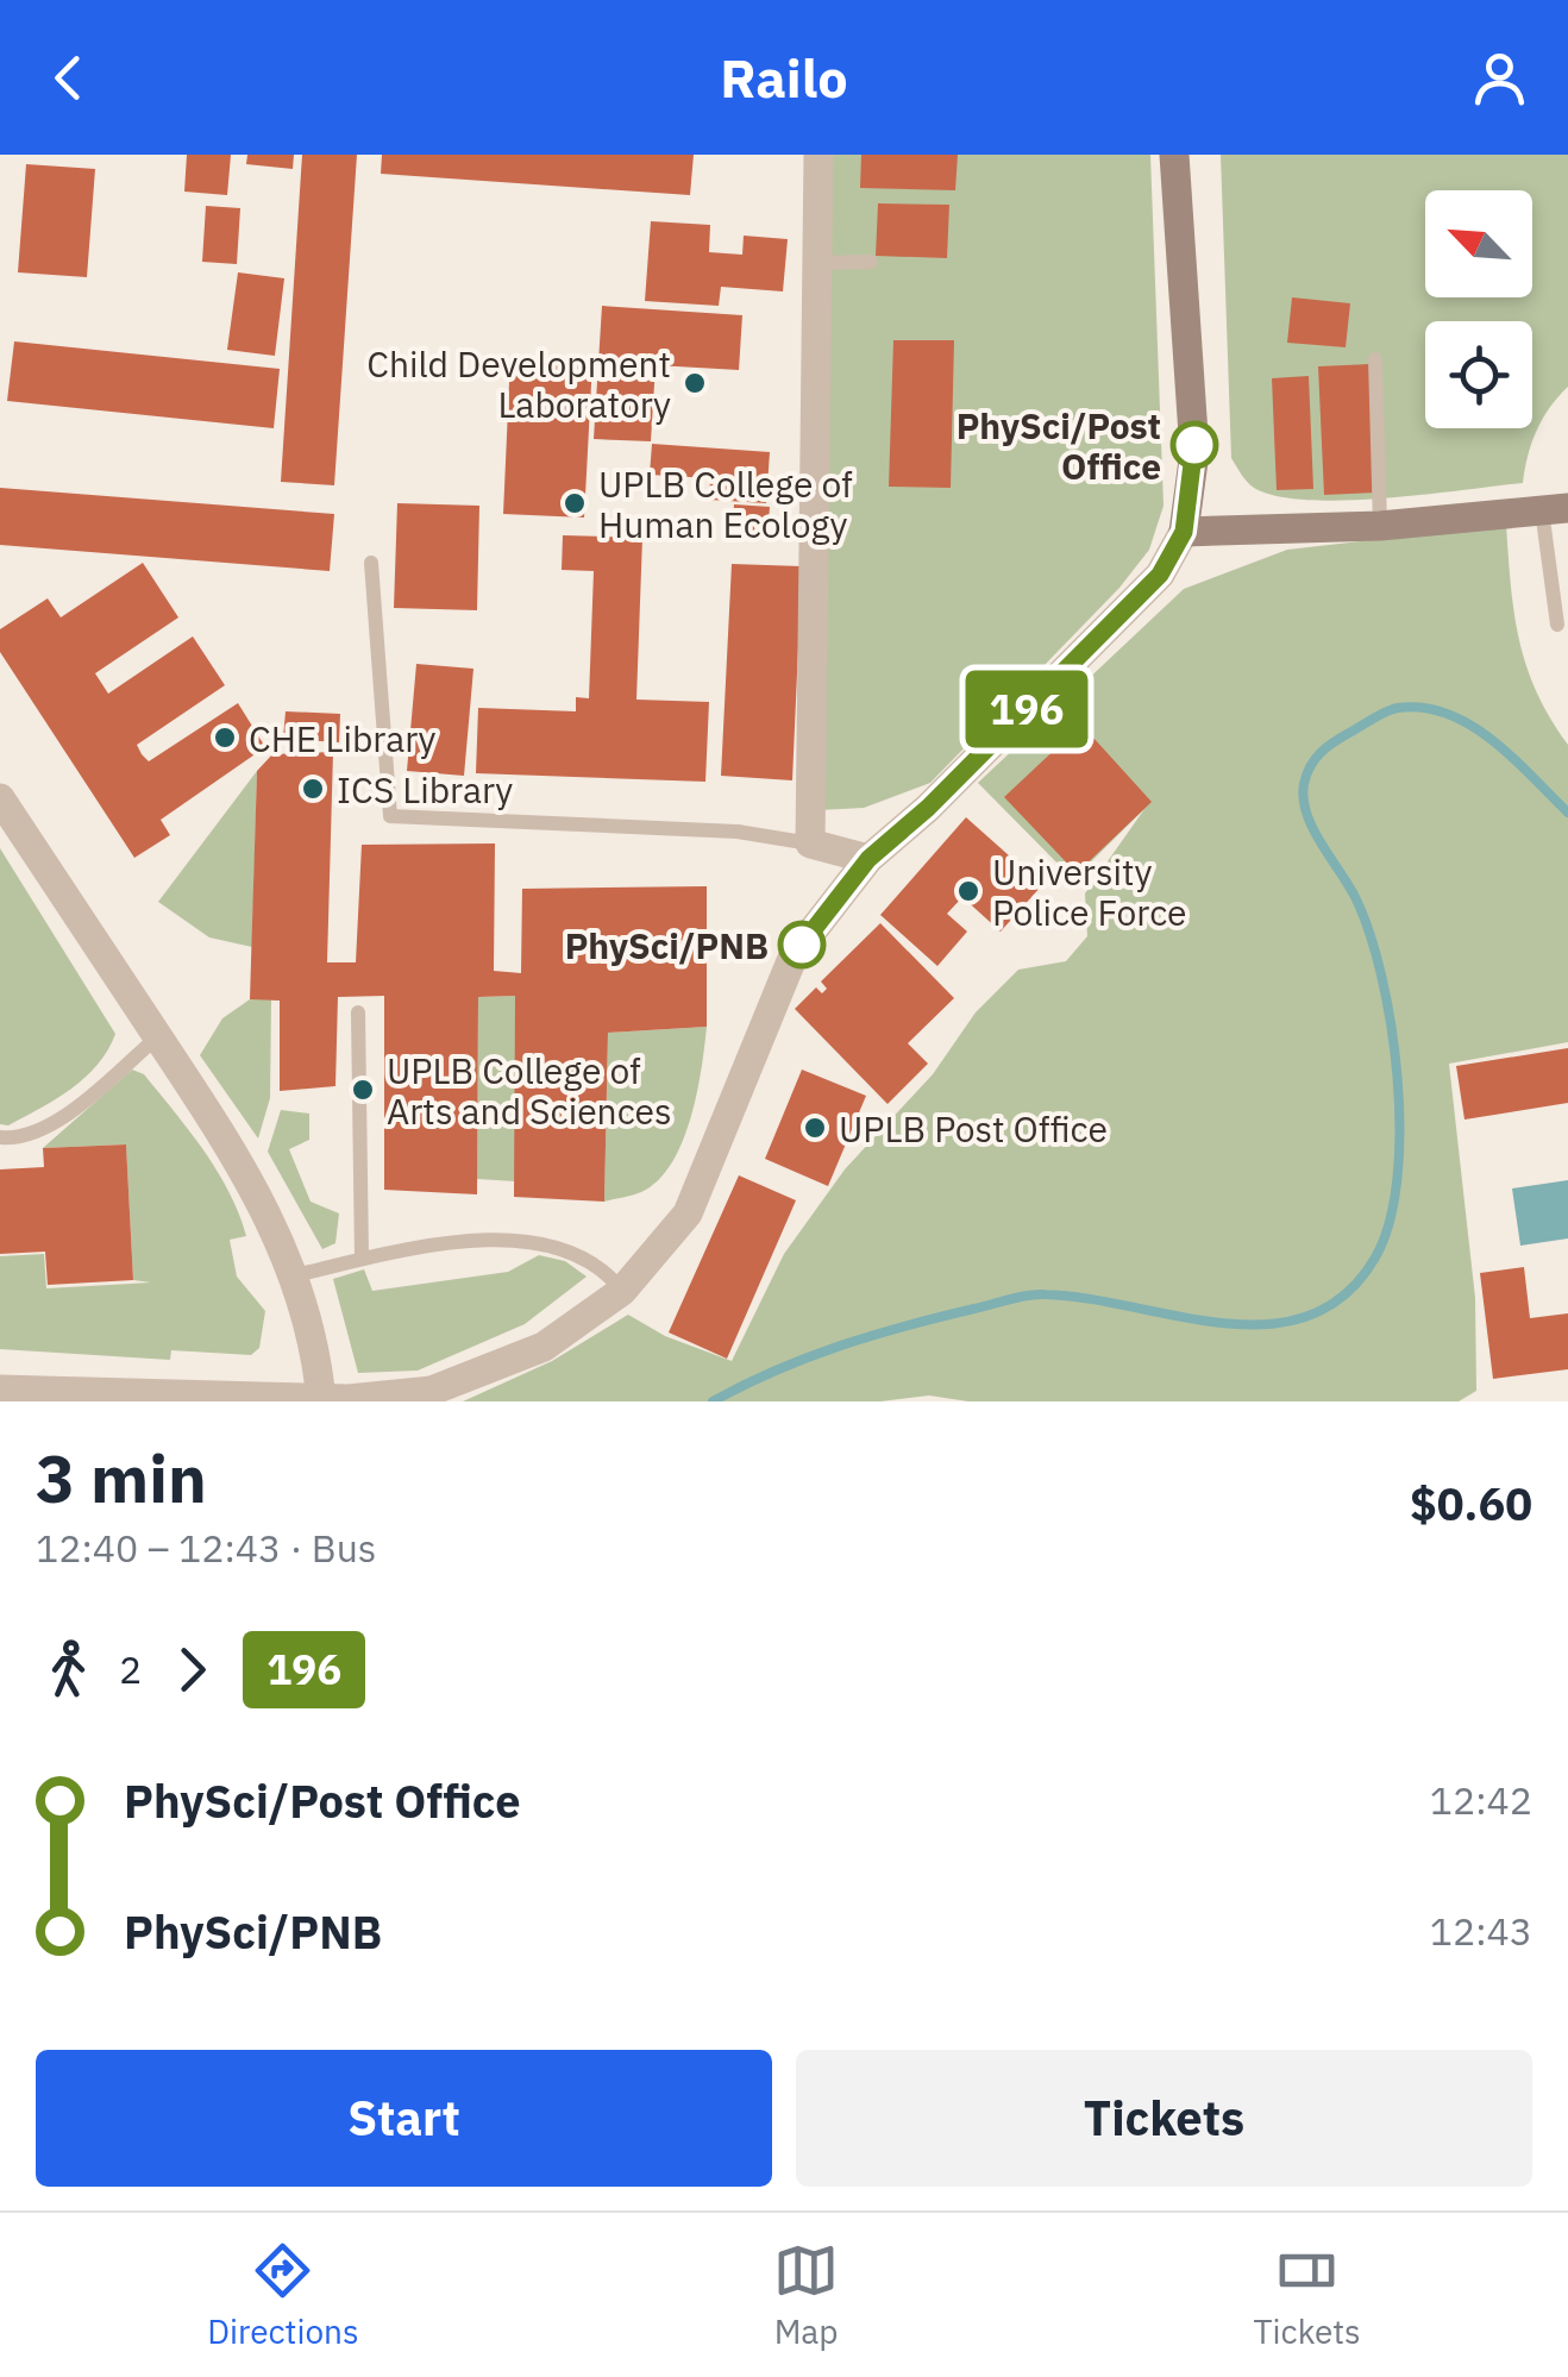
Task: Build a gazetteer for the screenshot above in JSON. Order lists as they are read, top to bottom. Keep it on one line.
{"places":["Child Development Laboratory","PhySci/Post Office","UPLB College of Human Ecology","CHE Library","ICS Library","University Police Force","PhySci/PNB","UPLB College of Arts and Sciences","UPLB Post Office"],"lines":["bus line 196"],"north":"top left","page":{"header":"Railo","on_map":"196","heading":["3 min","12:40 – 12:43 · Bus","$0.60"],"legs":["2","196"],"list":[{"name":"PhySci/Post Office","value":"12:42"},{"name":"PhySci/PNB","value":"12:43"}],"buttons":["Start","Tickets"],"tabs":["Directions","Map","Tickets"]}}
